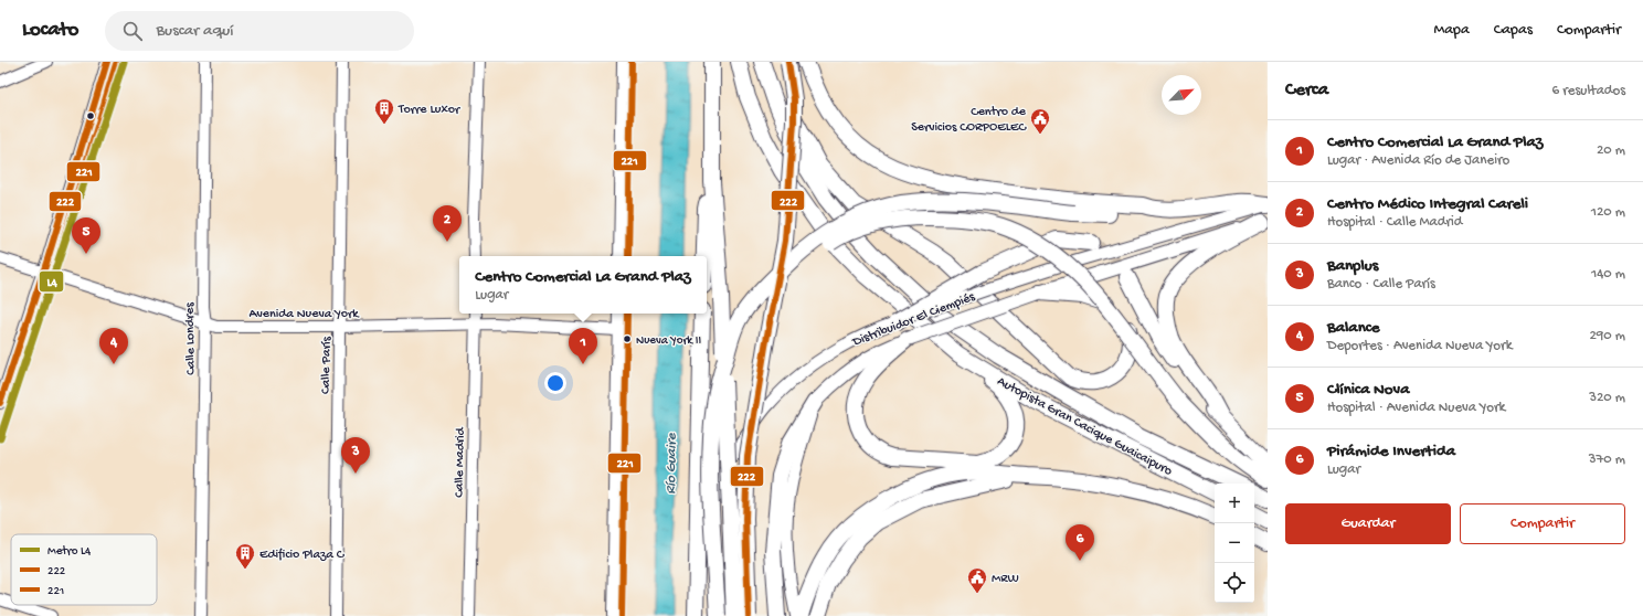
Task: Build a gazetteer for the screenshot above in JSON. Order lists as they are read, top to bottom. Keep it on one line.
{"streets":{"highway":["Autopista Gran Cacique Guaicaipuro"],"main road":["Distribuidor El Ciempiés"],"street":["Avenida Nueva York","Calle Londres","Calle París","Calle Madrid"]},"crossings":[["Avenida Nueva York","Calle Londres"],["Avenida Nueva York","Calle París"],["Avenida Nueva York","Calle Madrid"]],"water":["Río Guaire"],"places":{"building":["Torre Luxor","Edificio Plaza C"],"public building":["Centro de Servicios CORPOELEC","MRW"],"other":["Nueva York II"]},"lines":["metro line L4","transit line 222","transit line 221"],"legend":["Metro L4","222","221"],"north":"top right","page":{"header":"Locato","search":"Buscar aquí","nav":["Mapa","Capas","Compartir"],"heading":["Cerca","6 resultados"],"list":[{"mark":"1","name":"Centro Comercial La Grand Plaz","note":"Lugar · Avenida Río de Janeiro","value":"20 m"},{"mark":"2","name":"Centro Médico Integral Careli","note":"Hospital · Calle Madrid","value":"120 m"},{"mark":"3","name":"Banplus","note":"Banco · Calle París","value":"140 m"},{"mark":"4","name":"Balance","note":"Deportes · Avenida Nueva York","value":"290 m"},{"mark":"5","name":"Clínica Nova","note":"Hospital · Avenida Nueva York","value":"320 m"},{"mark":"6","name":"Pirámide Invertida","note":"Lugar","value":"370 m"}],"pins":["2","5","1","4","3","6"],"popup":["Centro Comercial La Grand Plaz","Lugar"],"map_buttons":["+","−"],"buttons":["Guardar","Compartir"]}}
